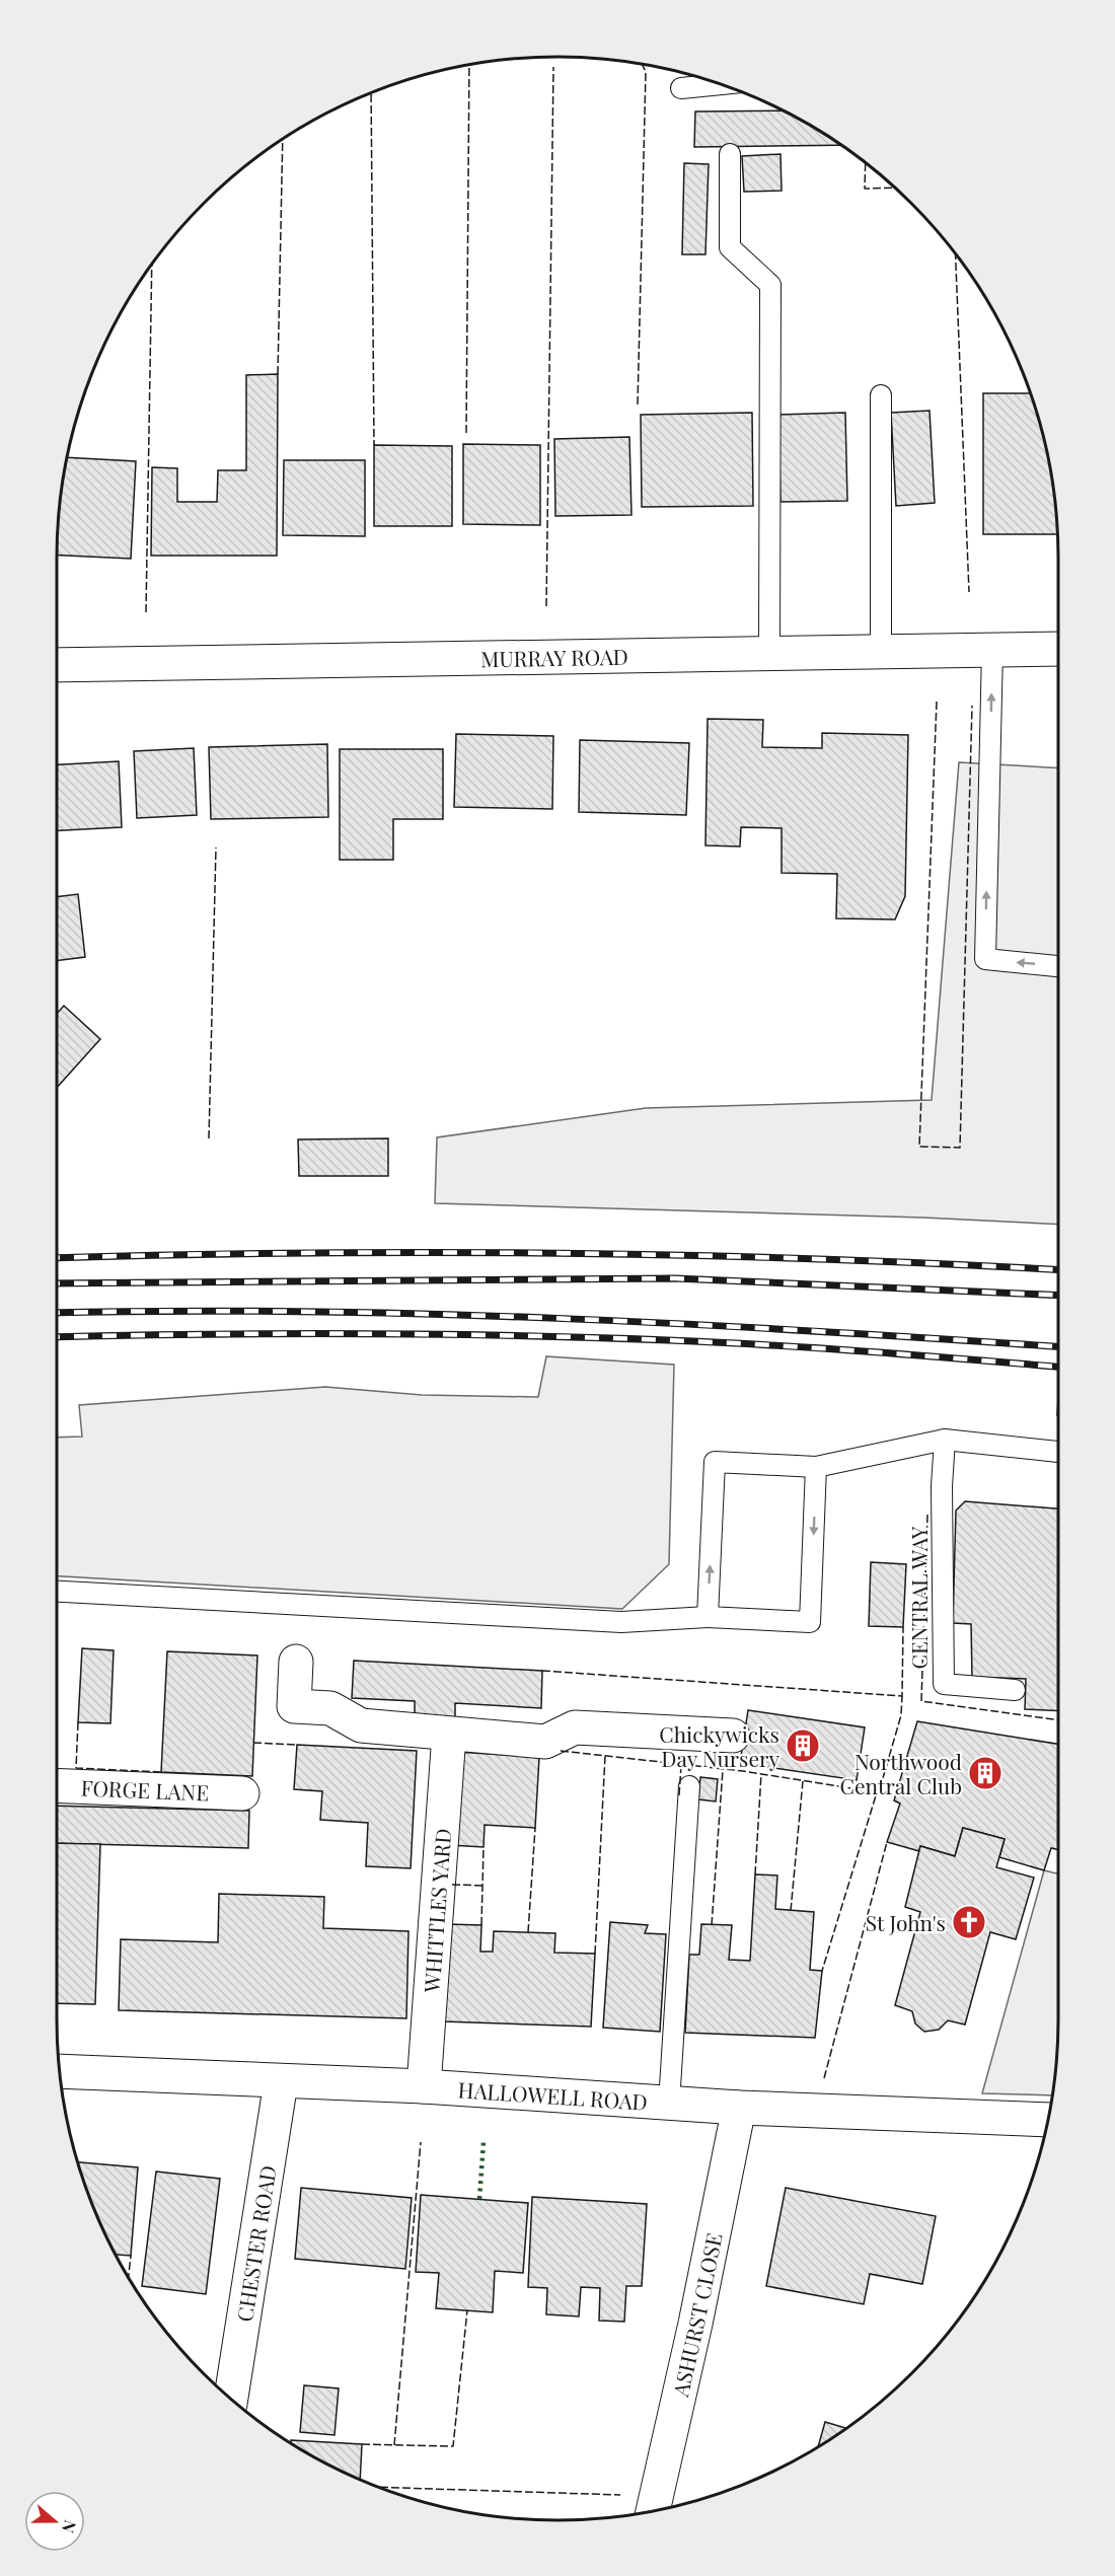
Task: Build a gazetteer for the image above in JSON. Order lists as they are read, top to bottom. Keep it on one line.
{"streets":{"street":["MURRAY ROAD","FORGE LANE","WHITTLES YARD","HALLOWELL ROAD","CHESTER ROAD","ASHURST CLOSE"],"lane":["CENTRAL WAY"]},"crossings":[["WHITTLES YARD","HALLOWELL ROAD"],["HALLOWELL ROAD","CHESTER ROAD"],["HALLOWELL ROAD","ASHURST CLOSE"]],"places":{"building":["Chickywicks Day Nursery","Northwood Central Club"],"church":["St John's"]},"north":"right"}
